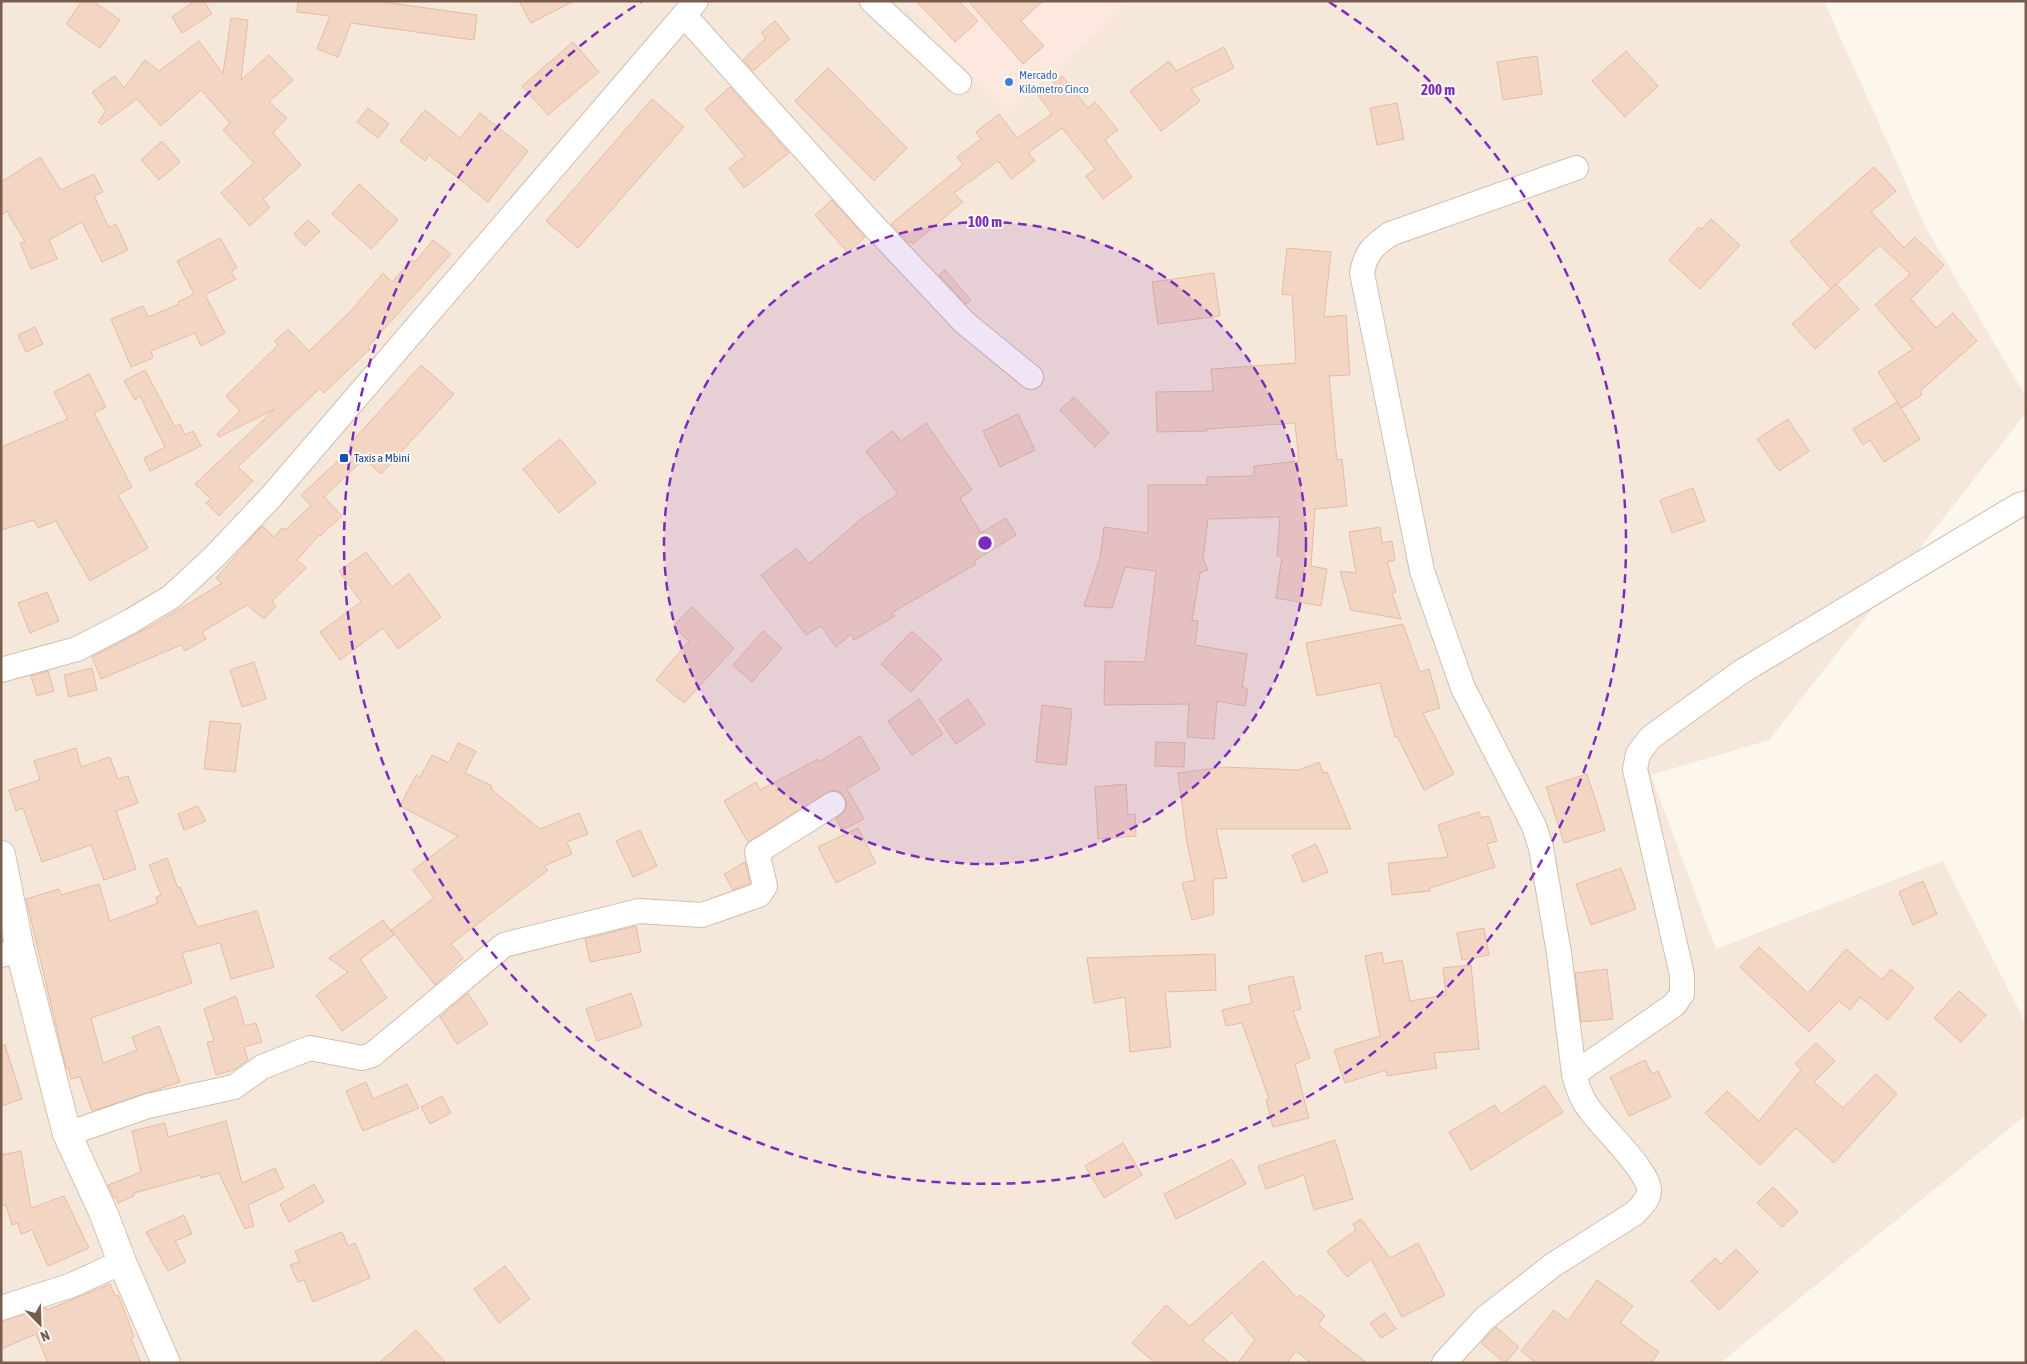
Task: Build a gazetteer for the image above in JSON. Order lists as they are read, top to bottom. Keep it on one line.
{"places":{"other":["Mercado Kilómetro Cinco"],"transit":["Taxis a Mbini"]},"north":"bottom right","rings":["200 m","100 m"]}
